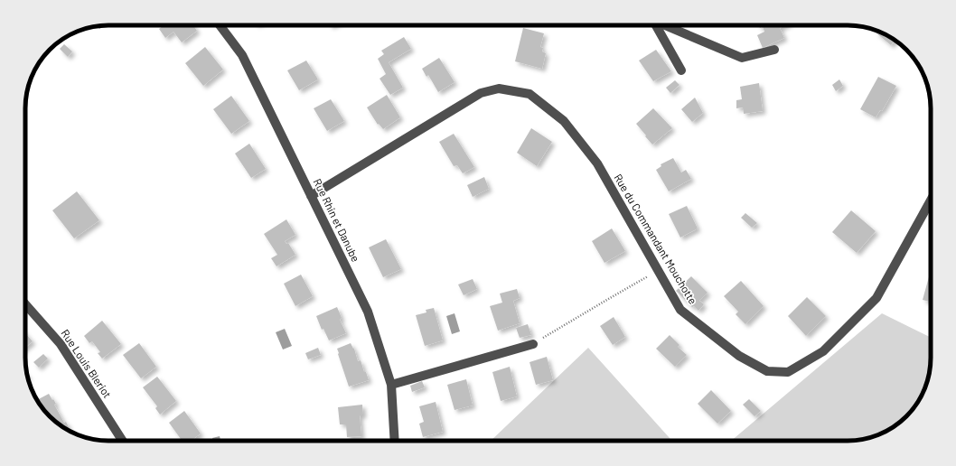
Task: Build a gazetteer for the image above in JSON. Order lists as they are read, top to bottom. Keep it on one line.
{"streets":{"street":["Rue Rhin et Danube","Rue du Commandant Mouchotte","Rue Louis Bleriot"]},"crossings":[["Rue Rhin et Danube","Rue du Commandant Mouchotte"]]}
